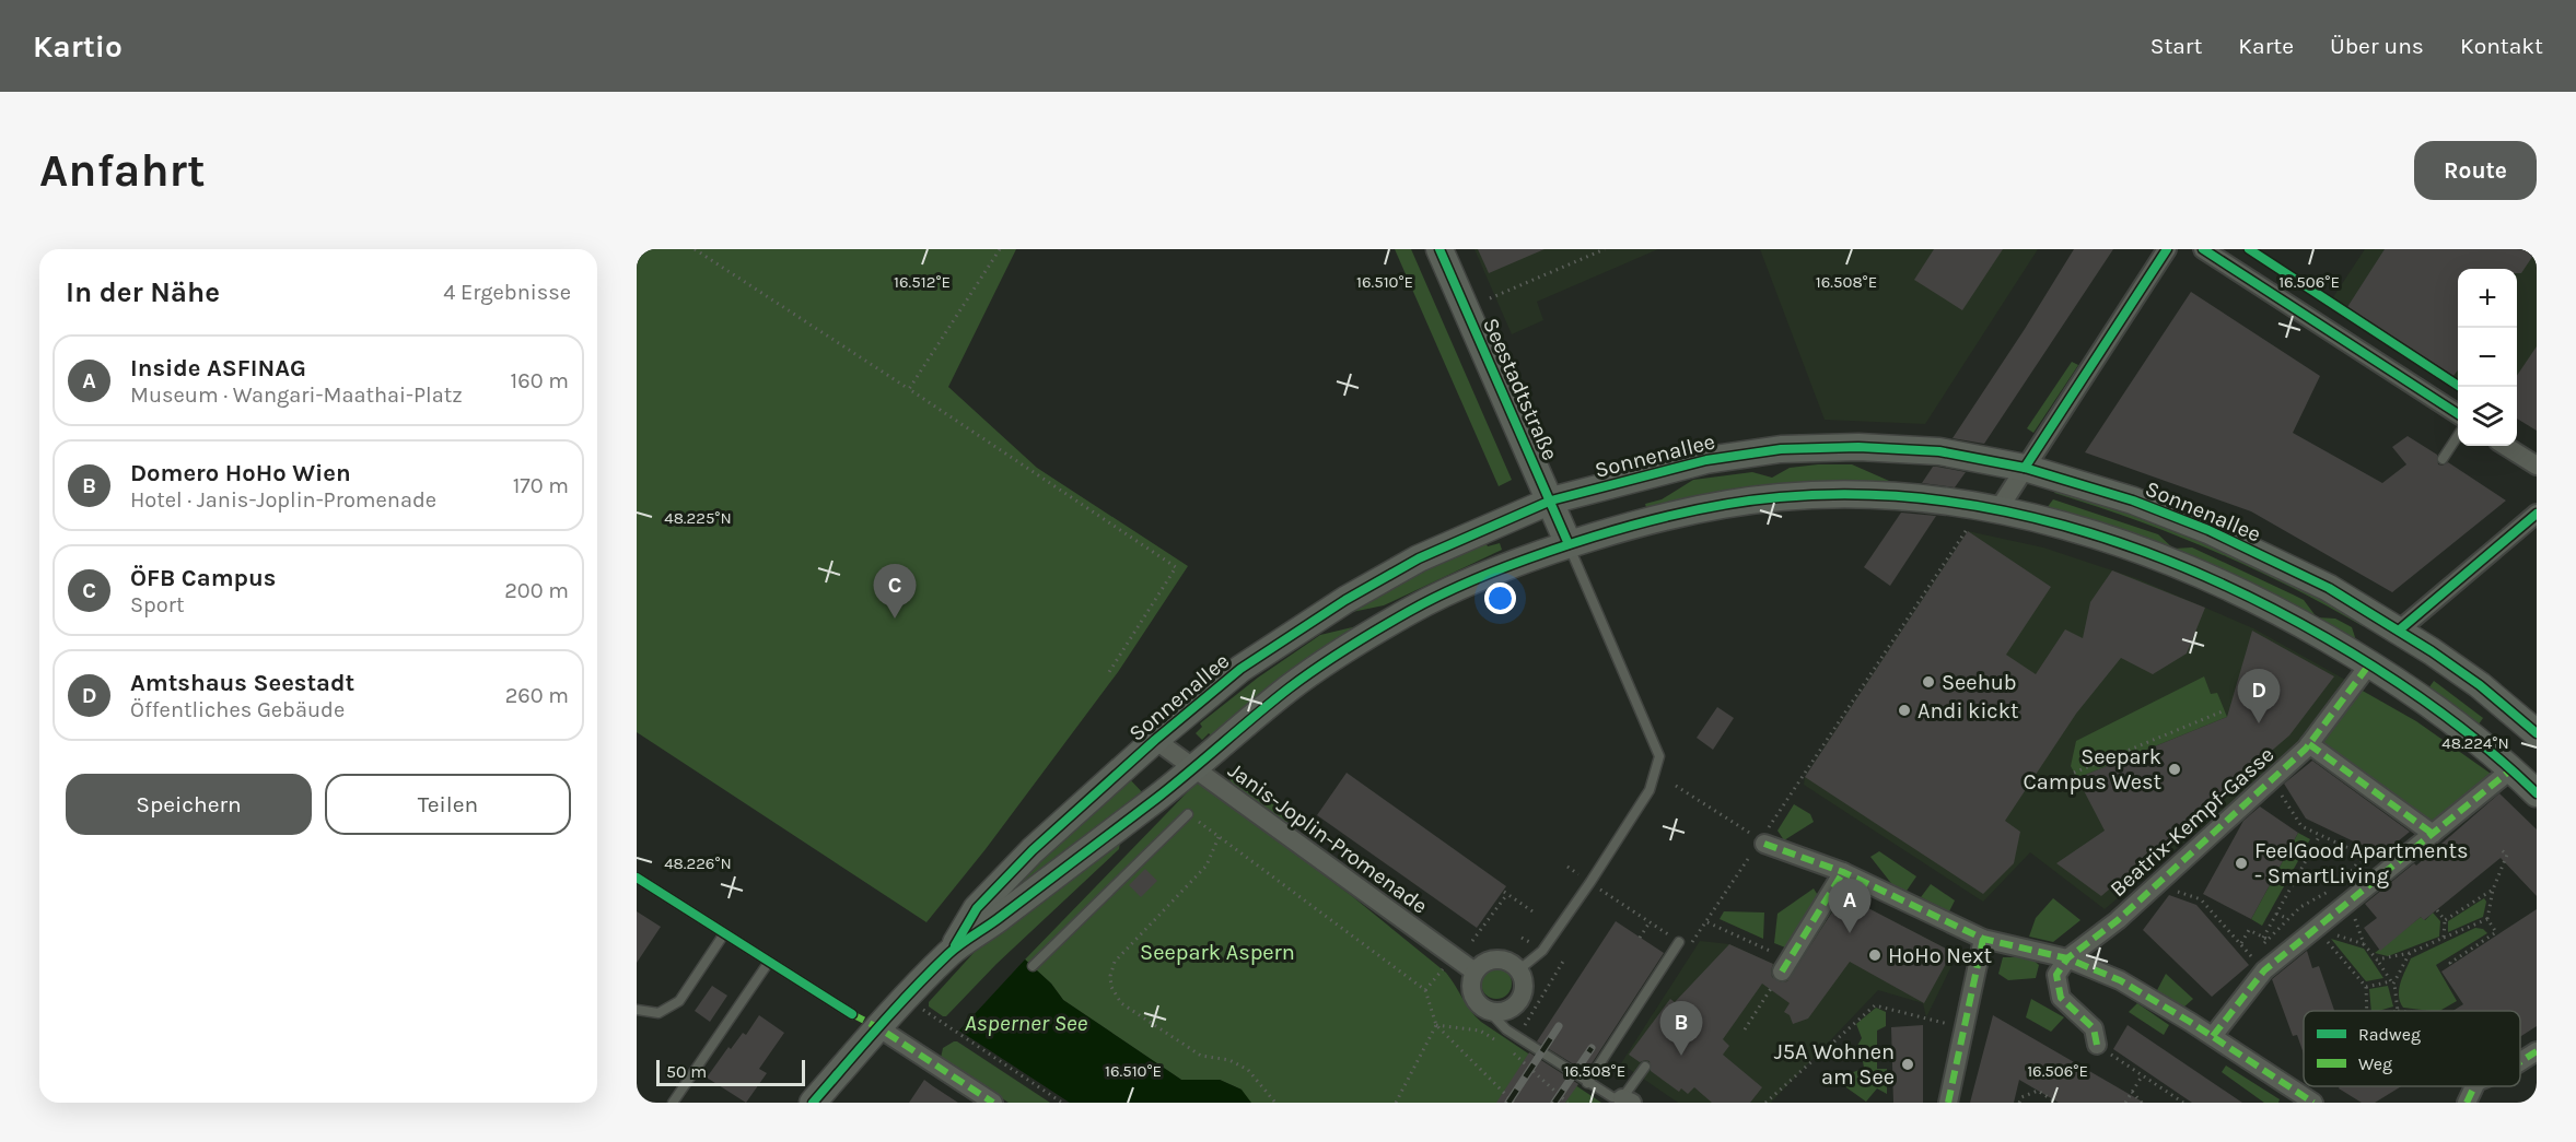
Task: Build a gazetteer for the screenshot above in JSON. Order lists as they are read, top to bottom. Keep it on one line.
{"streets":{"street":["Seestadtstraße","Sonnenallee","Beatrix-Kempf-Gasse","Janis-Joplin-Promenade"]},"crossings":[["Seestadtstraße","Sonnenallee"],["Seestadtstraße","Janis-Joplin-Promenade"],["Sonnenallee","Beatrix-Kempf-Gasse"],["Sonnenallee","Janis-Joplin-Promenade"]],"water":["Asperner See"],"parks":["Seepark Aspern"],"places":["Seehub","Andi kickt","Seepark Campus West","FeelGood Apartments - SmartLiving","HoHo Next","J5A Wohnen am See"],"legend":["Radweg","Weg"],"scale_bar":"50 m","page":{"header":"Kartio","nav":["Start","Karte","Über uns","Kontakt"],"buttons":["Route",["Speichern","Teilen"]],"title":"Anfahrt","heading":["In der Nähe","4 Ergebnisse"],"map_buttons":["+","−"],"list":[{"mark":"A","name":"Inside ASFINAG","note":"Museum · Wangari-Maathai-Platz","value":"160 m"},{"mark":"B","name":"Domero HoHo Wien","note":"Hotel · Janis-Joplin-Promenade","value":"170 m"},{"mark":"C","name":"ÖFB Campus","note":"Sport","value":"200 m"},{"mark":"D","name":"Amtshaus Seestadt","note":"Öffentliches Gebäude","value":"260 m"}],"pins":["C","D","A","B"],"scale":"50 m"},"coordinates":["16.512°E","16.510°E","16.508°E","16.506°E","48.225°N","48.224°N","48.226°N"]}
